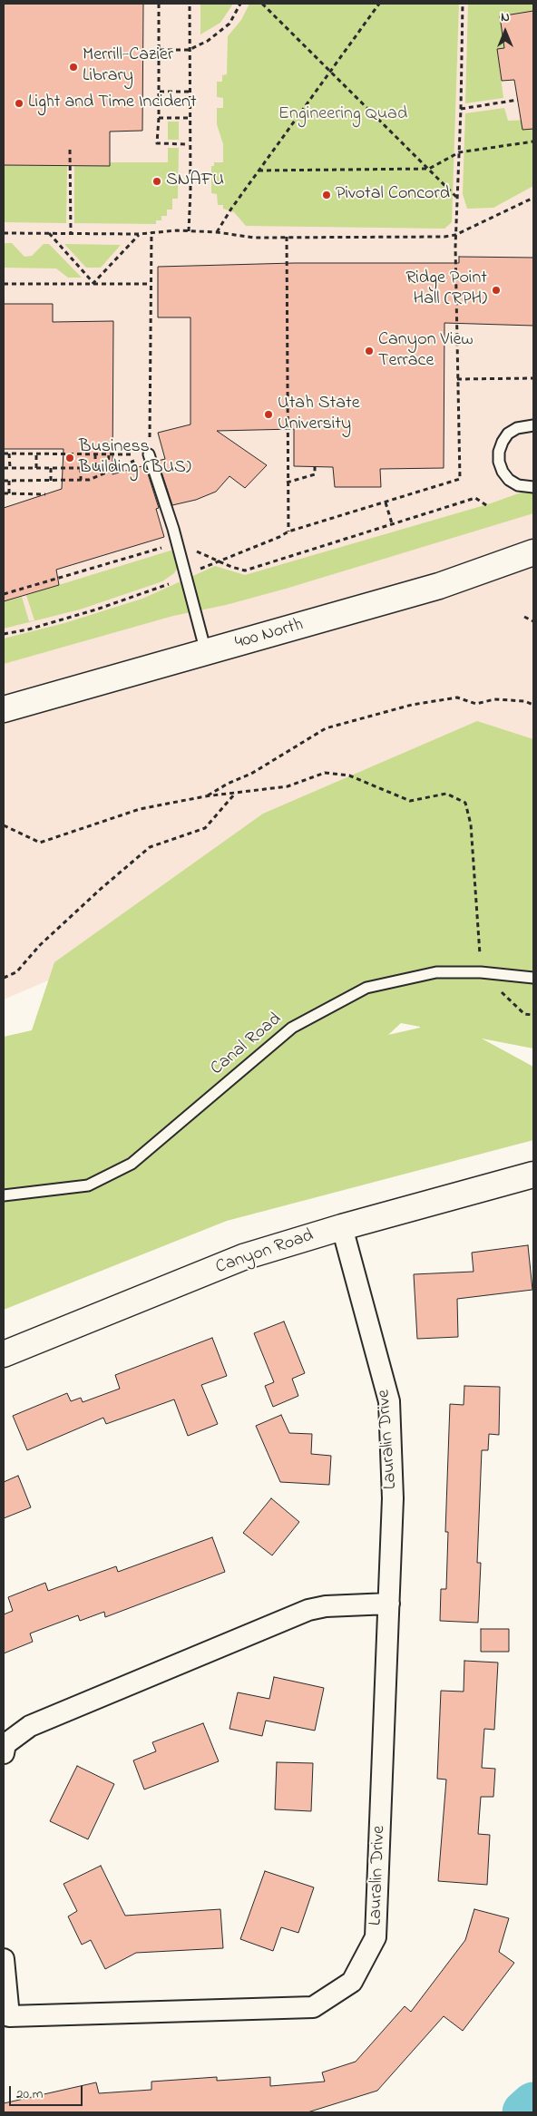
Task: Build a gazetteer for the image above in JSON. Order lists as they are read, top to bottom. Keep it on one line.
{"streets":{"street":["400 North","Canyon Road","Lauralin Drive"],"lane":["Canal Road"]},"crossings":[["Canyon Road","Lauralin Drive"]],"parks":["Engineering Quad"],"places":["Merrill-Cazier Library","Light and Time Incident","SNAFU","Pivotal Concord","Ridge Point Hall (RPH)","Canyon View Terrace","Utah State University","Business Building (BUS)"],"scale_bar":"20 m","north":"top"}
